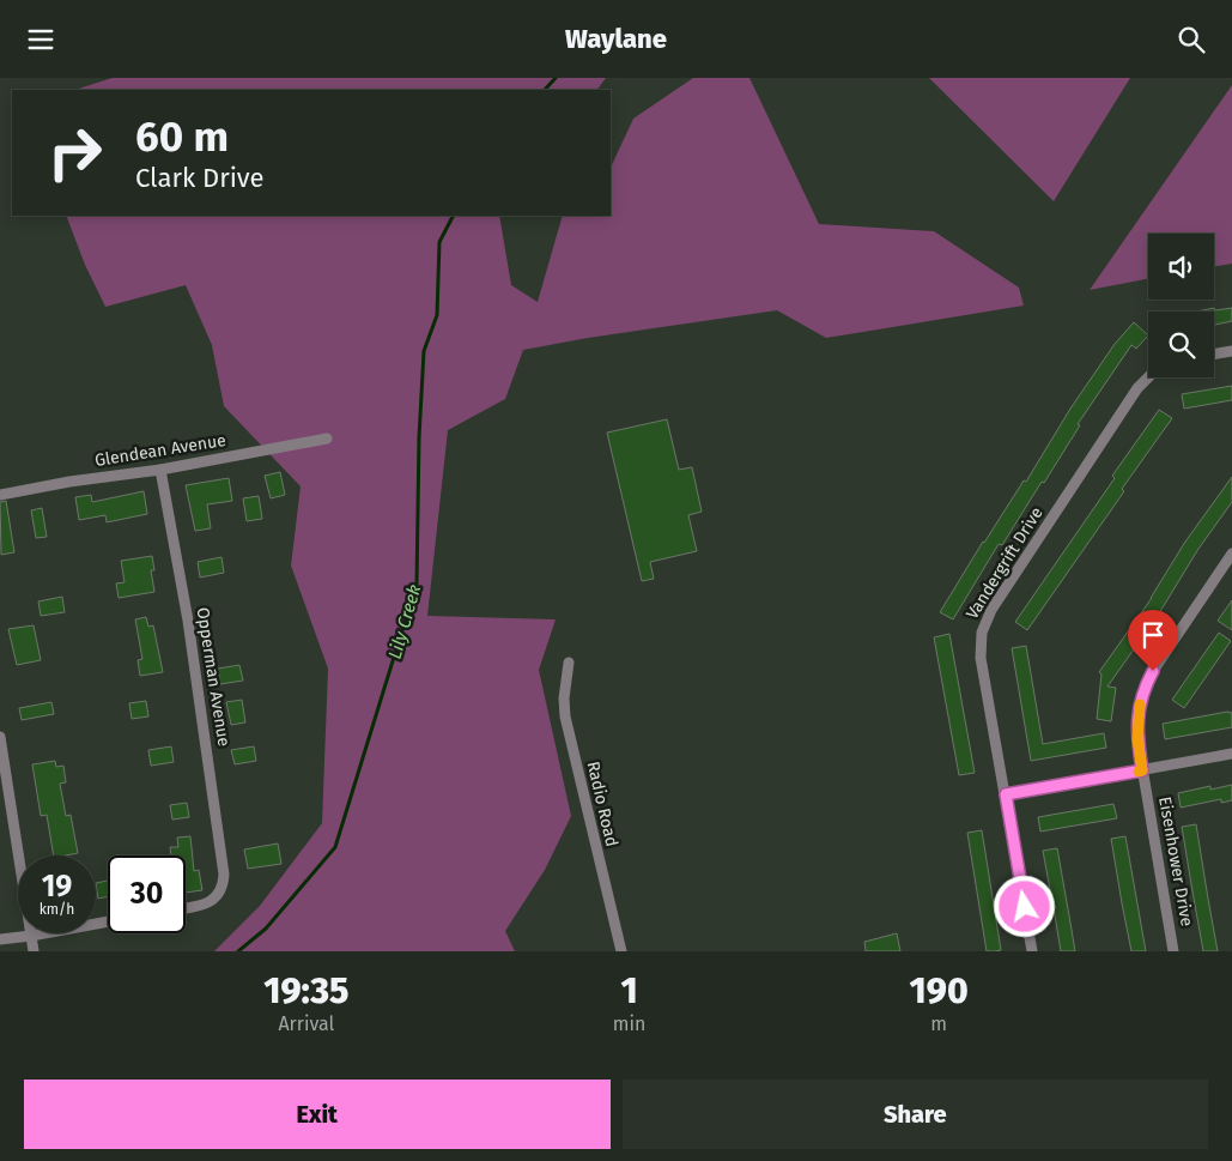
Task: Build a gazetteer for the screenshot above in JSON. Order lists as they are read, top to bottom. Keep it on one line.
{"streets":{"street":["Glendean Avenue","Vandergrift Drive","Opperman Avenue","Radio Road","Eisenhower Drive"]},"crossings":[["Glendean Avenue","Opperman Avenue"]],"water":["Lily Creek"],"page":{"header":"Waylane","turn":["60 m","Clark Drive"],"speed":"19 km/h","limit":"30","eta":["19:35","Arrival","1","min","190","m"],"buttons":["Exit","Share"]}}
